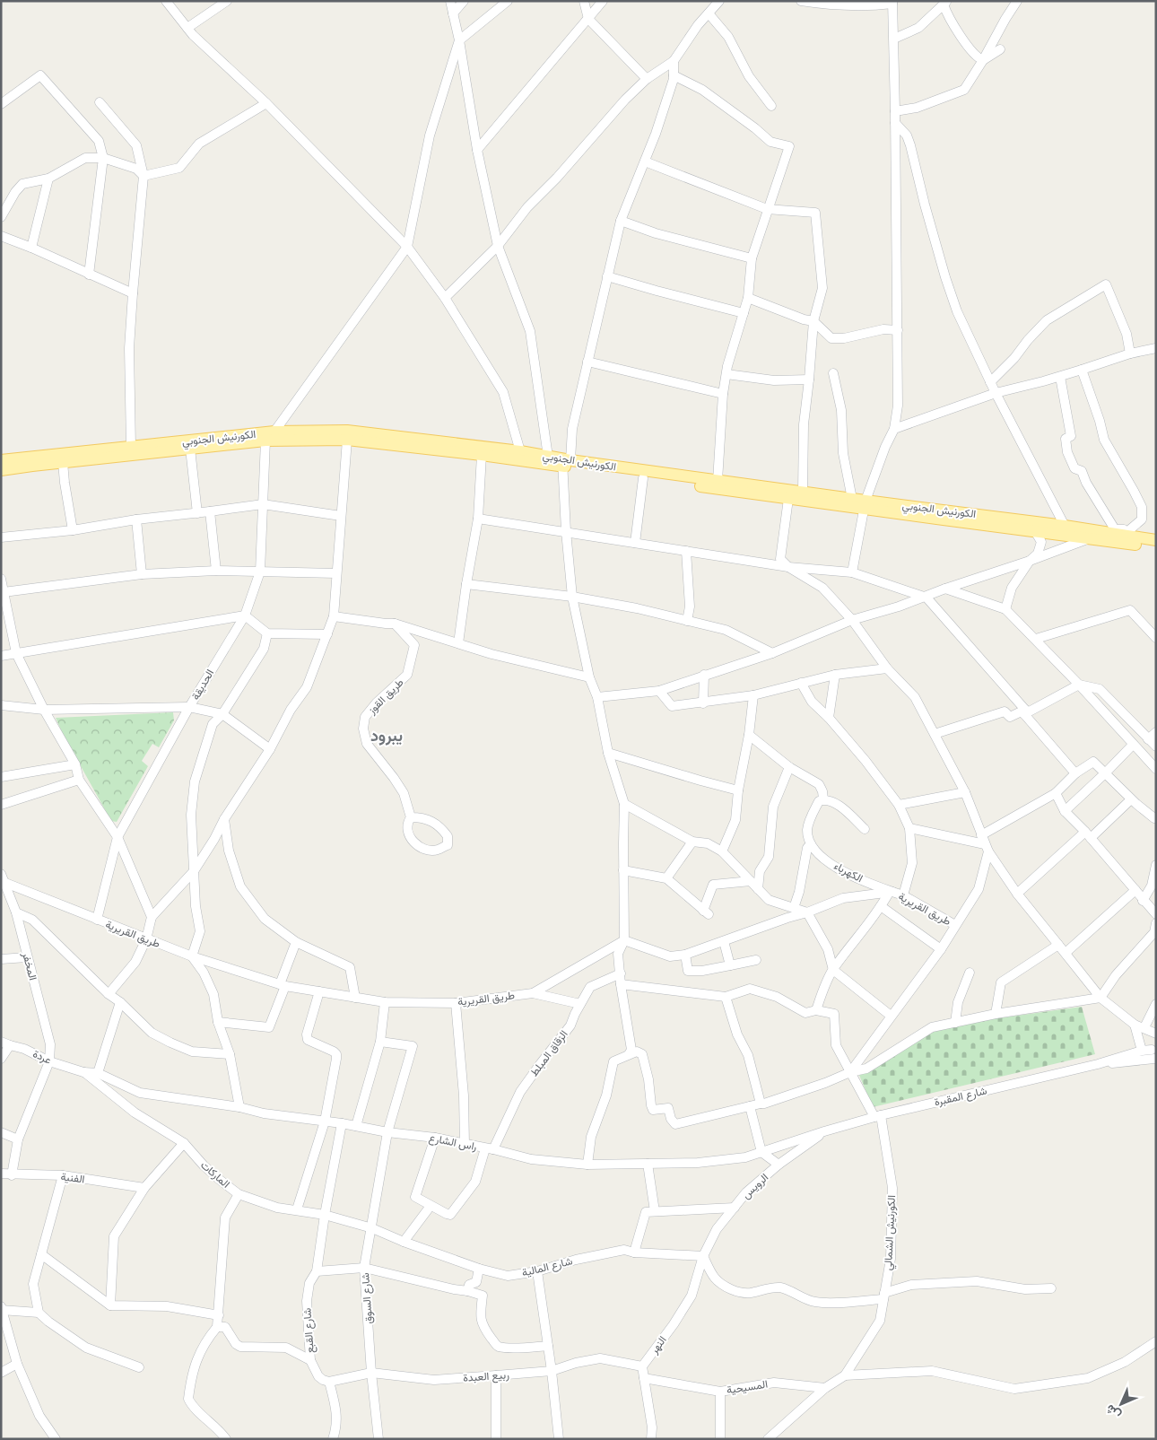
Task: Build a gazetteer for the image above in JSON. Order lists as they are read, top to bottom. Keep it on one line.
{"streets":{"main road":["الكورنيش الجنوبي"],"street":["الحديقة","طريق القوز","الكهرباء","طريق القريرية","المخفر","الزقاق المبلط","عردة","شارع المقبرة","راس الشارع","الماركات","الفنية","الرويس","الكورنيش الشمالي","شارع المالية","شارع السوق","شارع القبع","النهر","ربيع العبدة","المسيحية"]},"crossings":[["الكورنيش الجنوبي","الحديقة"],["الحديقة","طريق القريرية"],["الكهرباء","طريق القريرية"],["طريق القريرية","المخفر"],["المخفر","عردة"],["الزقاق المبلط","راس الشارع"],["عردة","راس الشارع"],["عردة","الماركات"],["شارع المقبرة","راس الشارع"],["شارع المقبرة","الرويس"],["شارع المقبرة","الكورنيش الشمالي"],["راس الشارع","الماركات"],["راس الشارع","الرويس"],["راس الشارع","شارع السوق"],["راس الشارع","شارع القبع"],["الماركات","شارع المالية"],["الماركات","شارع السوق"],["الماركات","شارع القبع"],["الرويس","شارع المالية"],["الرويس","النهر"],["الكورنيش الشمالي","المسيحية"],["شارع المالية","شارع السوق"],["شارع المالية","النهر"],["شارع السوق","ربيع العبدة"],["شارع القبع","ربيع العبدة"],["النهر","ربيع العبدة"]],"districts":["يبرود"],"north":"bottom left"}
